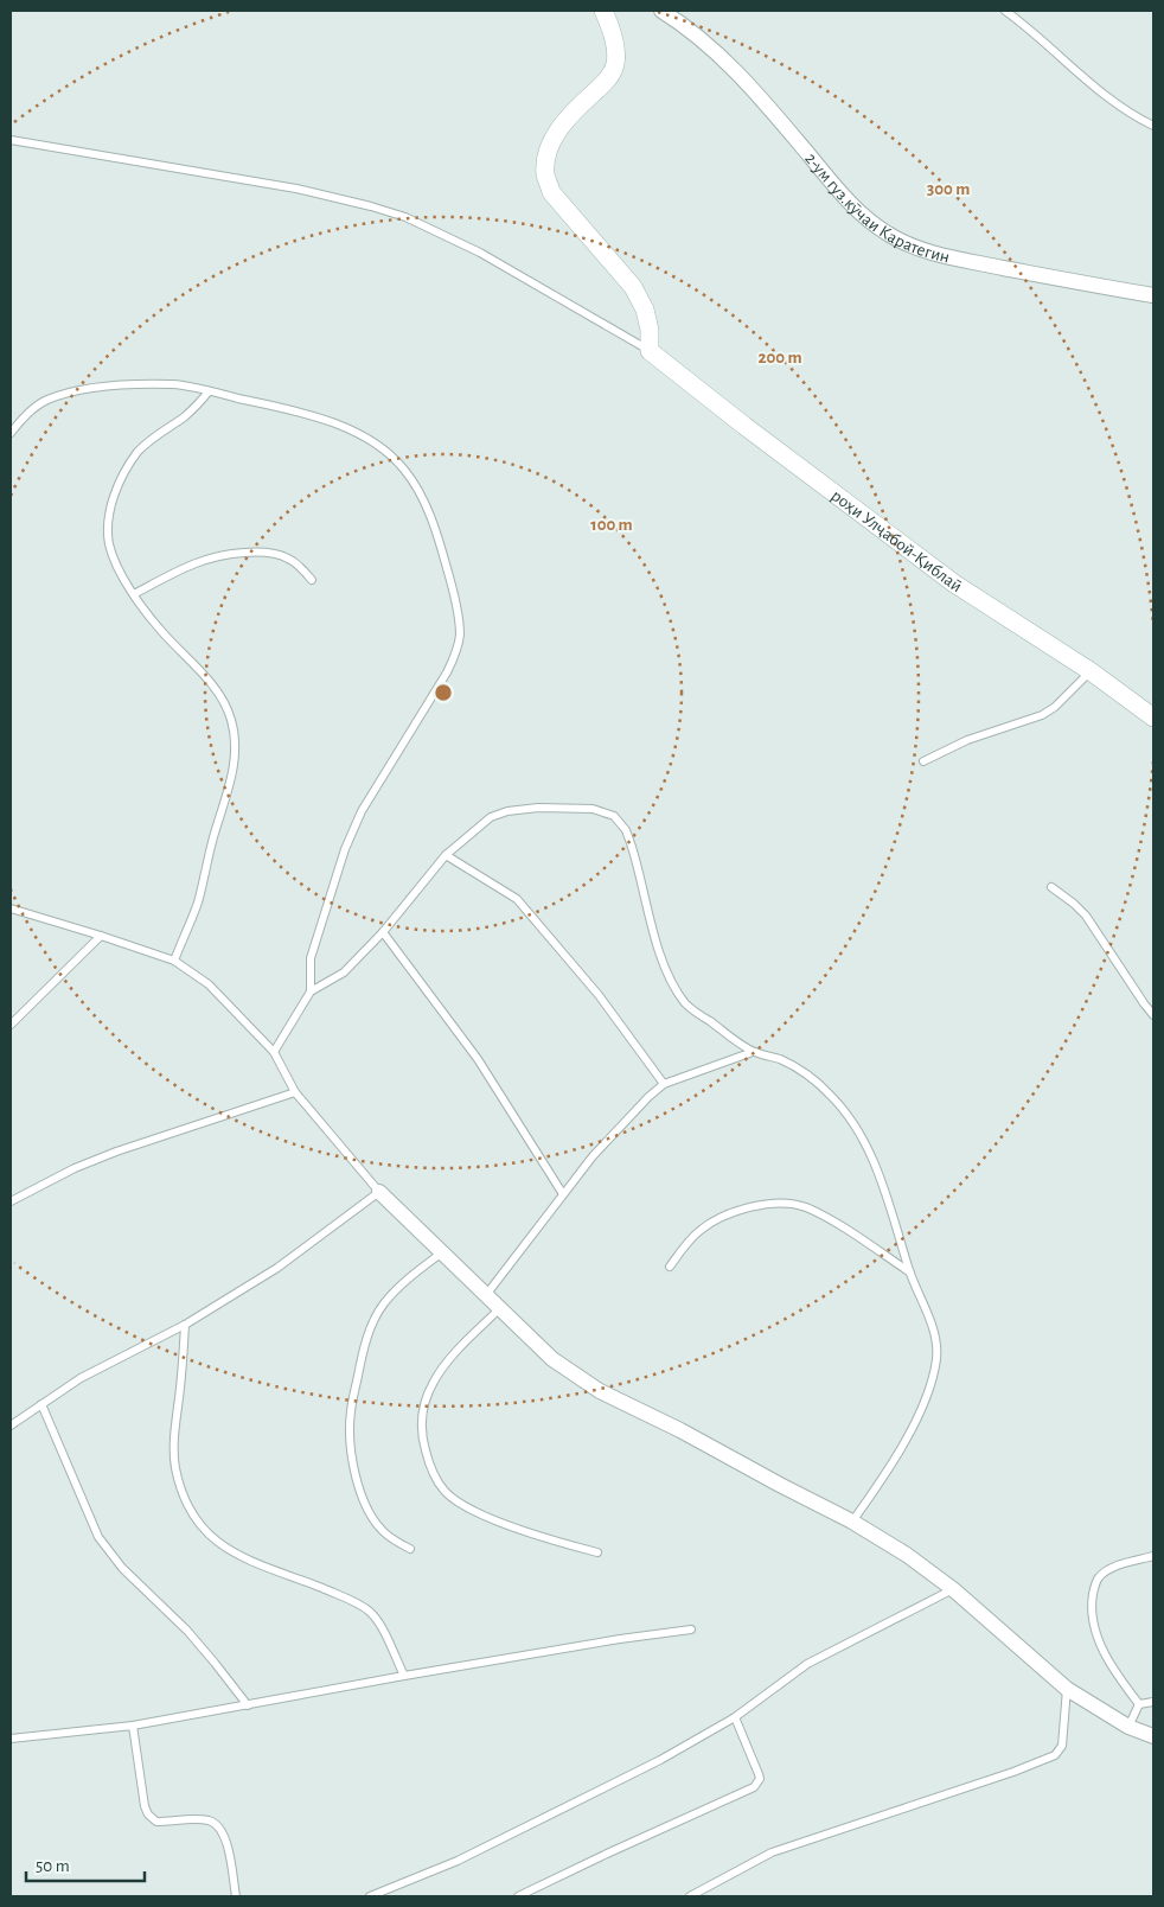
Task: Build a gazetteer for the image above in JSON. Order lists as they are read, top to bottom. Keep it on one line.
{"streets":{"street":["2-ум гуз.кӯчаи Каратегин","роҳи Улҷабой-Қиблаӣ"]},"scale_bar":"50 m","rings":["300 m","200 m","100 m"]}
